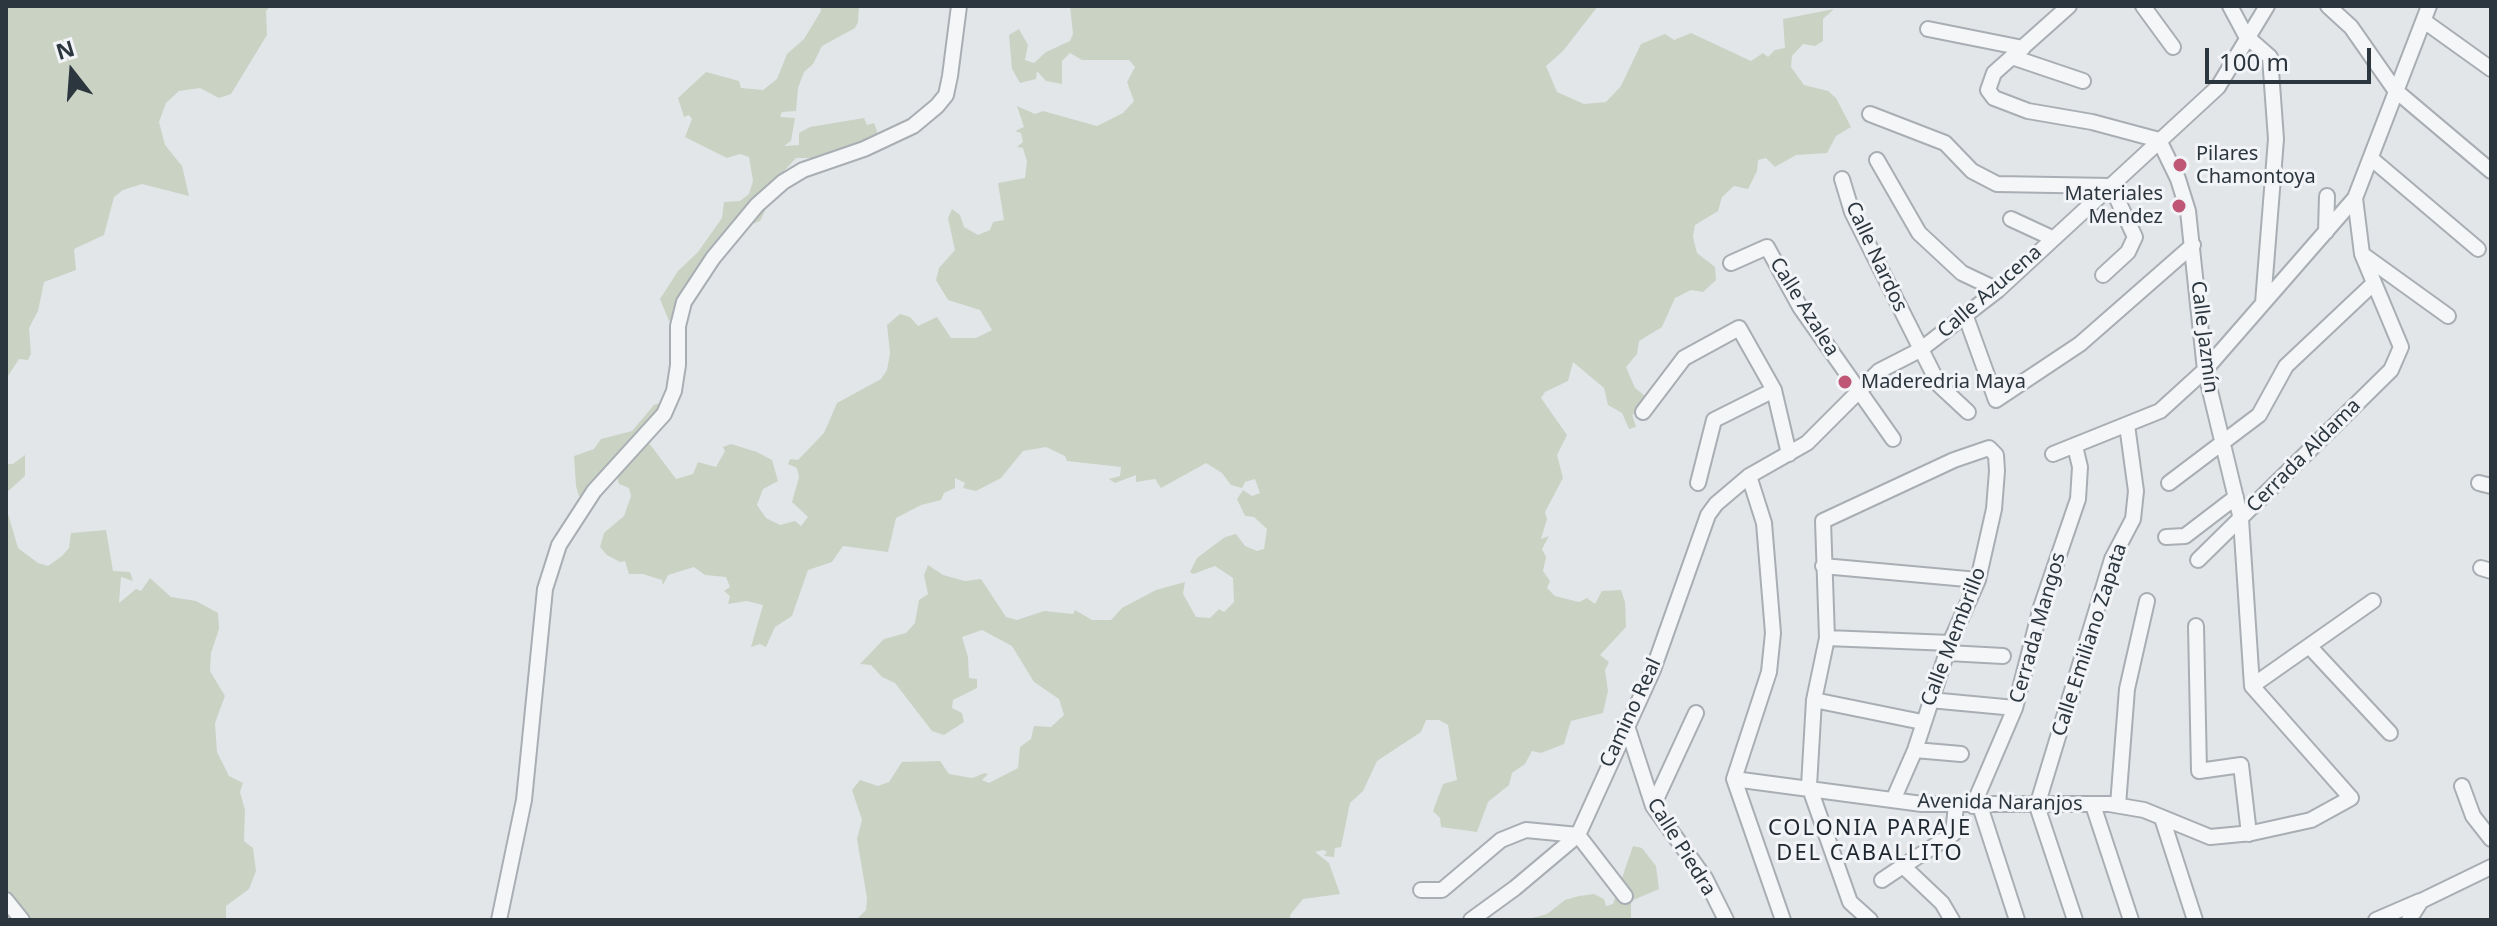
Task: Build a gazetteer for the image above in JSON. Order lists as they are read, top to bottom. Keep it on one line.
{"streets":{"street":["Calle Nardos","Calle Azucena","Calle Azalea","Calle Jazmín","Cerrada Aldama","Cerrada Mangos","Calle Membrillo","Calle Emiliano Zapata","Camino Real","Avenida Naranjos","Calle Piedra"]},"crossings":[["Calle Nardos","Calle Azucena"],["Calle Azucena","Calle Azalea"],["Calle Azucena","Calle Jazmín"],["Calle Azucena","Camino Real"],["Calle Jazmín","Cerrada Aldama"],["Calle Jazmín","Avenida Naranjos"],["Cerrada Mangos","Avenida Naranjos"],["Calle Membrillo","Avenida Naranjos"],["Calle Emiliano Zapata","Avenida Naranjos"],["Camino Real","Calle Piedra"]],"districts":["COLONIA PARAJE DEL CABALLITO"],"places":["Pilares Chamontoya","Materiales Mendez","Maderedria Maya"],"scale_bar":"100 m","north":"top"}
